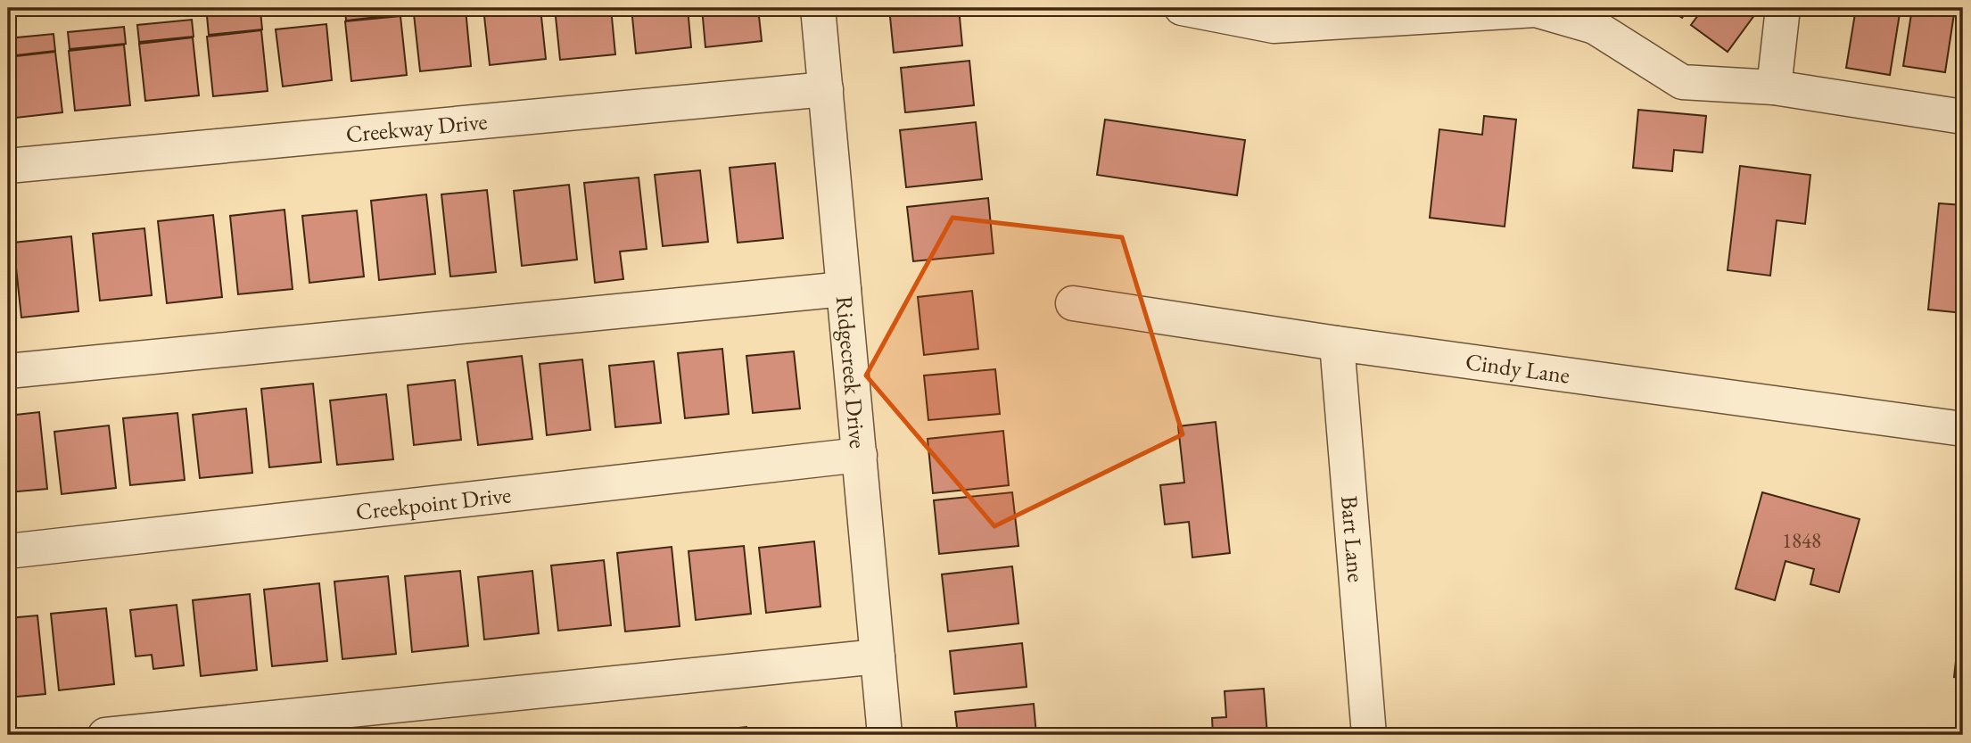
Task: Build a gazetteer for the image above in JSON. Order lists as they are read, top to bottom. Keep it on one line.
{"streets":{"street":["Creekway Drive","Cindy Lane","Ridgecreek Drive","Creekpoint Drive","Bart Lane"]},"crossings":[["Creekway Drive","Ridgecreek Drive"],["Cindy Lane","Bart Lane"],["Ridgecreek Drive","Creekpoint Drive"]],"house_numbers":["1848"]}
